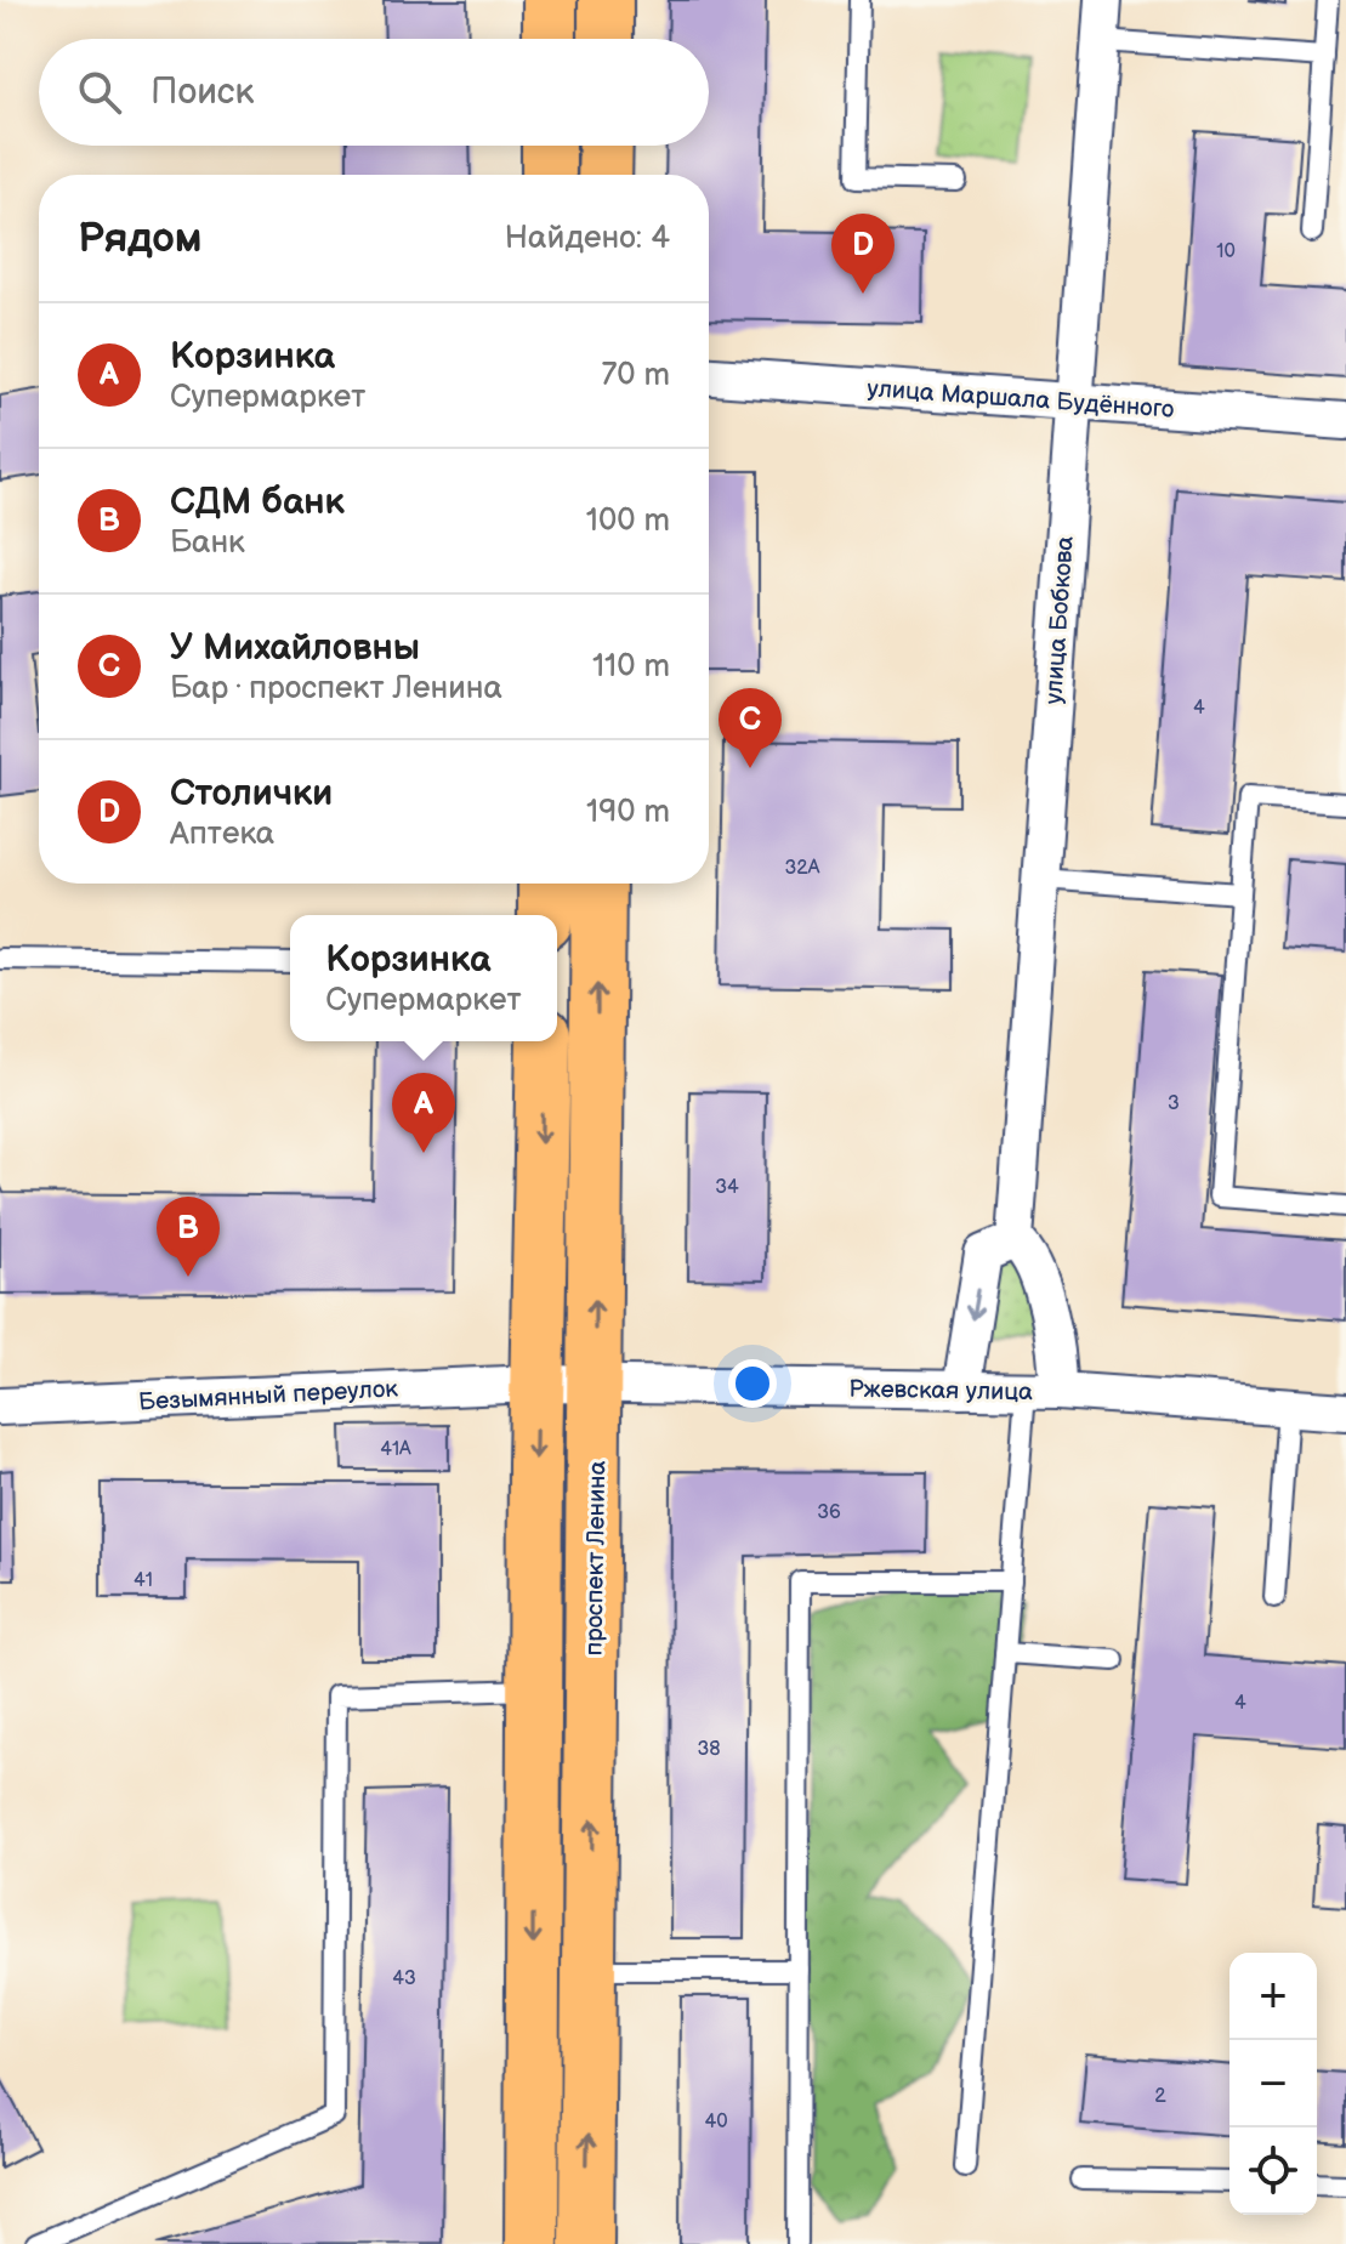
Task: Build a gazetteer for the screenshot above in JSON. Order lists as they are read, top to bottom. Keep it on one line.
{"streets":{"main road":["проспект Ленина"],"street":["улица Маршала Будённого","улица Бобкова","Ржевская улица","Безымянный переулок"]},"crossings":[["улица Маршала Будённого","улица Бобкова"],["Ржевская улица","Безымянный переулок"],["Ржевская улица","проспект Ленина"]],"house_numbers":["10","4","32А","3","34","41А","36","41","4","38","43","2","40"],"page":{"search":"Поиск","heading":["Рядом","Найдено: 4"],"pins":["D","C","A","B"],"list":[{"mark":"A","name":"Корзинка","note":"Супермаркет","value":"70 m"},{"mark":"B","name":"СДМ банк","note":"Банк","value":"100 m"},{"mark":"C","name":"У Михайловны","note":"Бар · проспект Ленина","value":"110 m"},{"mark":"D","name":"Столички","note":"Аптека","value":"190 m"}],"popup":["Корзинка","Супермаркет"],"map_buttons":["+","−"]}}
